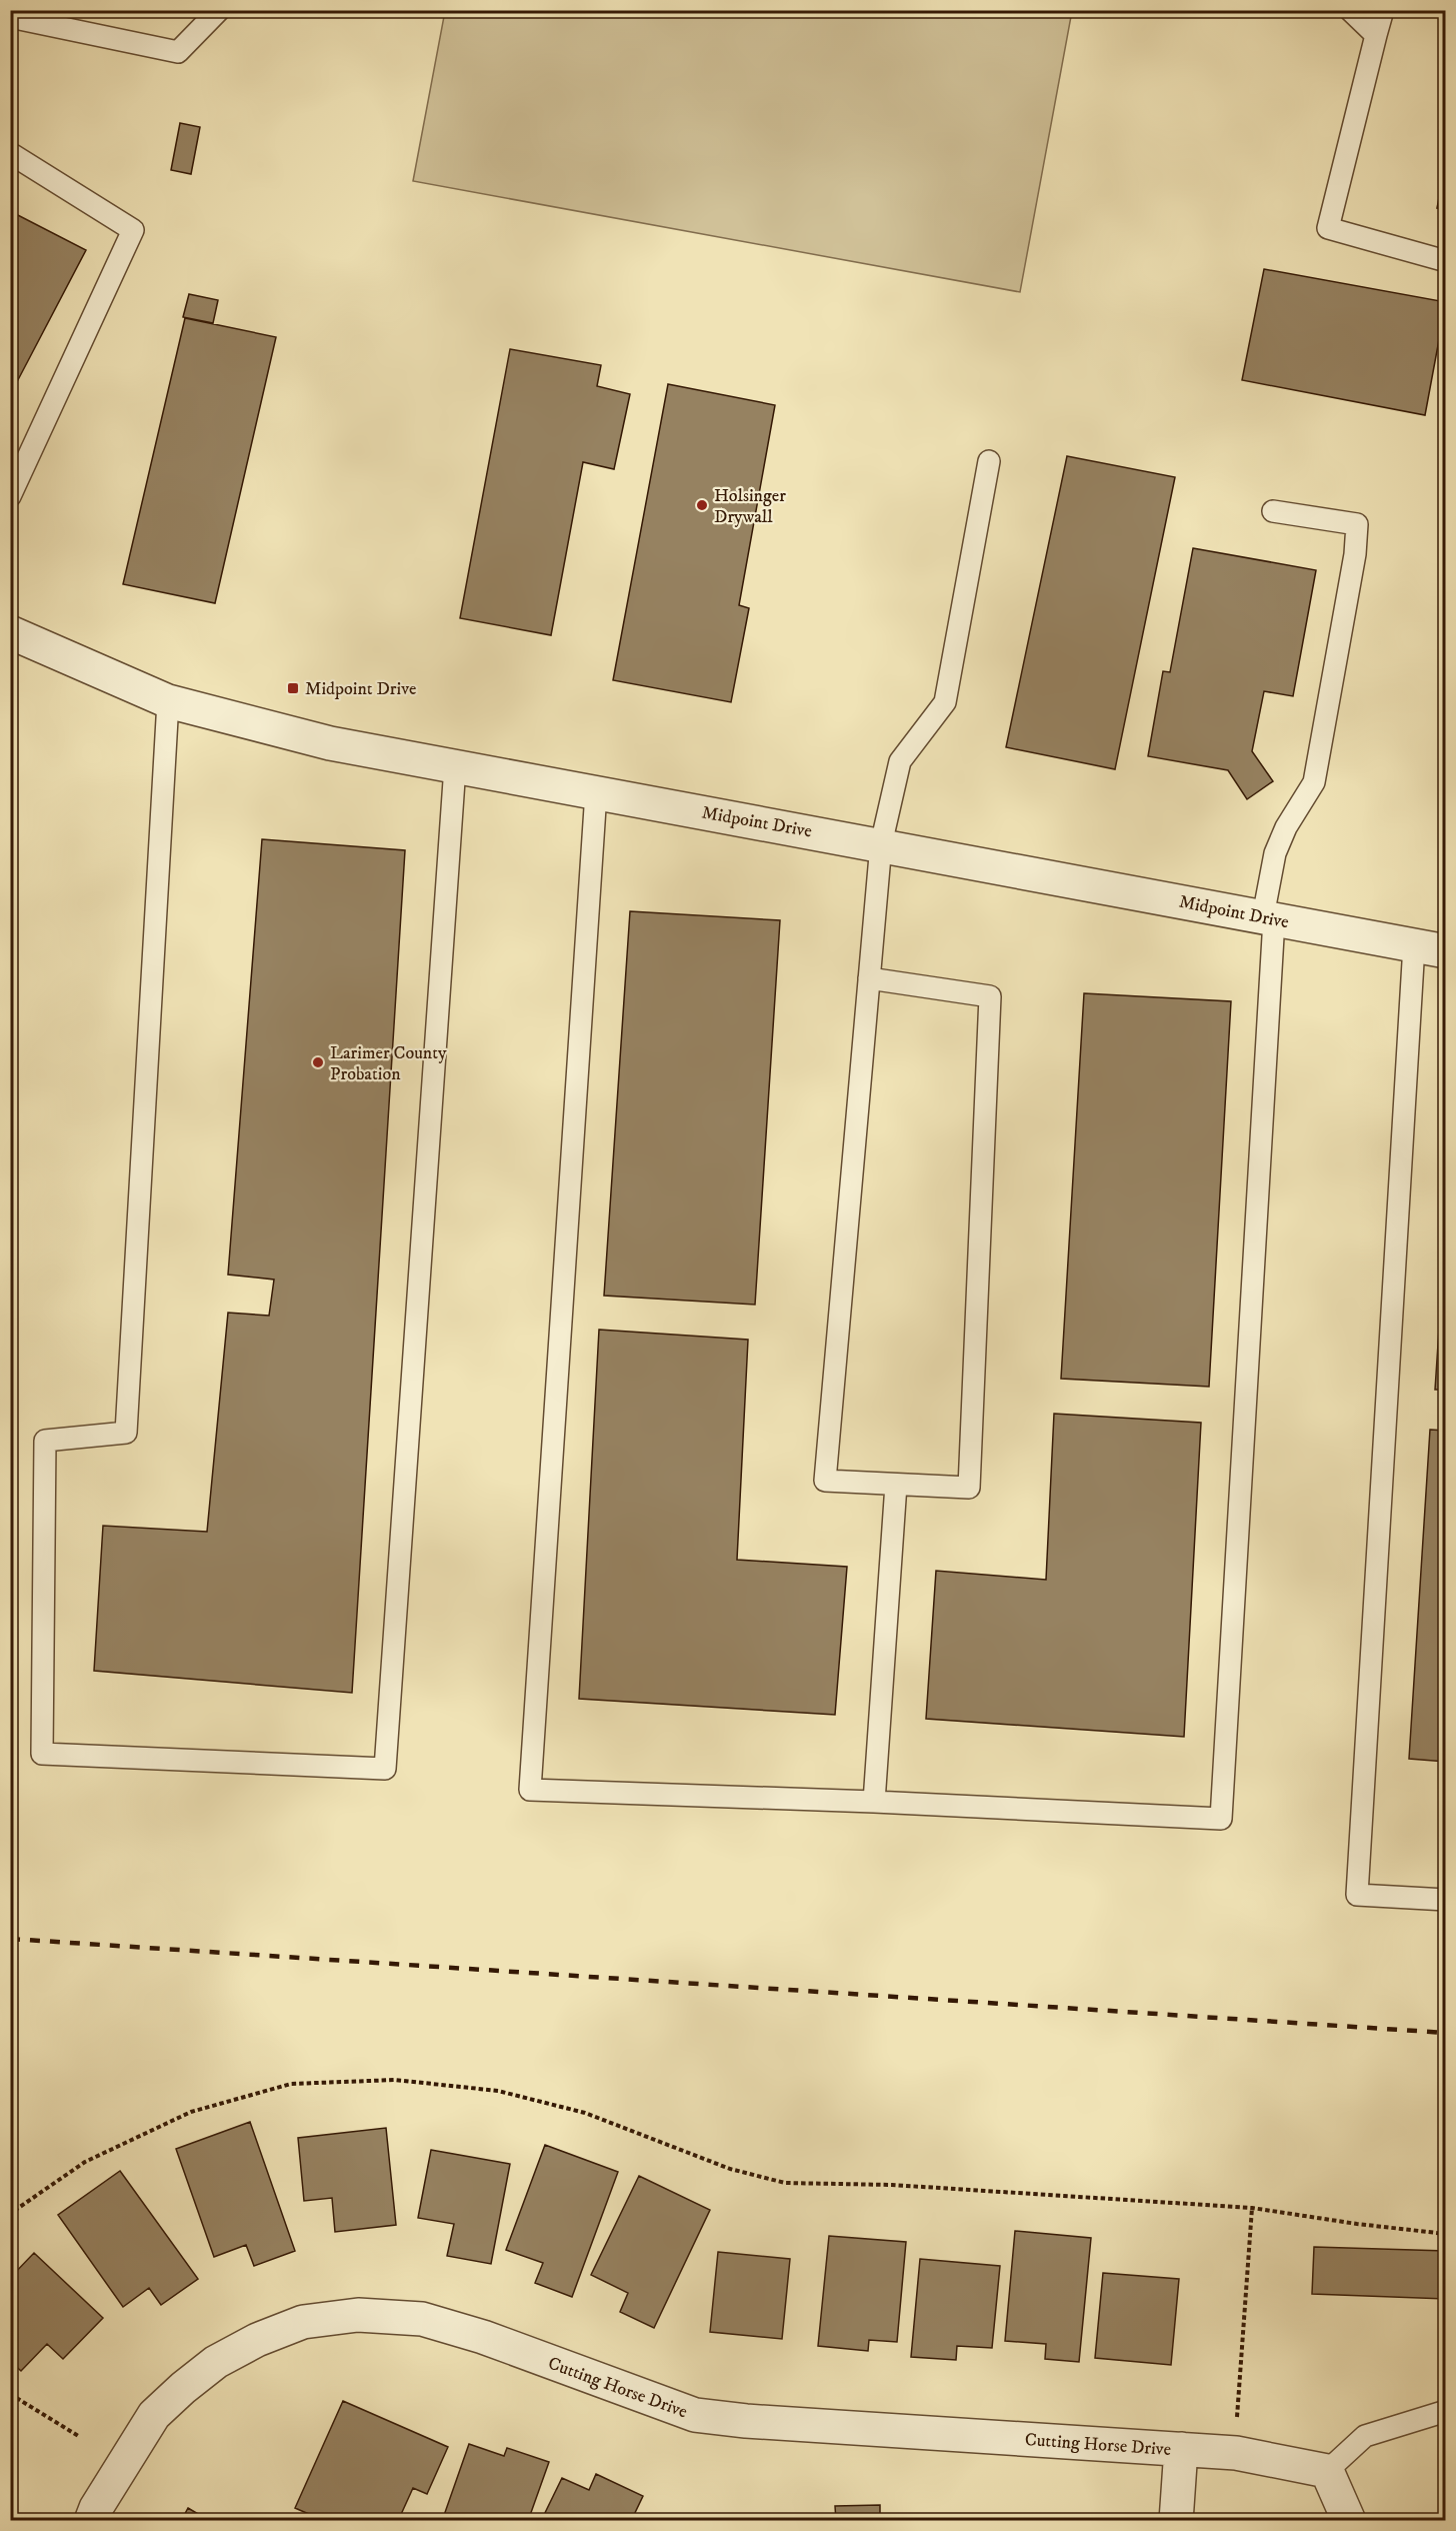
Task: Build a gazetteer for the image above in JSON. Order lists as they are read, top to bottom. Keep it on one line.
{"streets":{"street":["Midpoint Drive","Cutting Horse Drive"]},"places":{"other":["Holsinger Drywall","Larimer County Probation"],"transit":["Midpoint Drive"]}}
